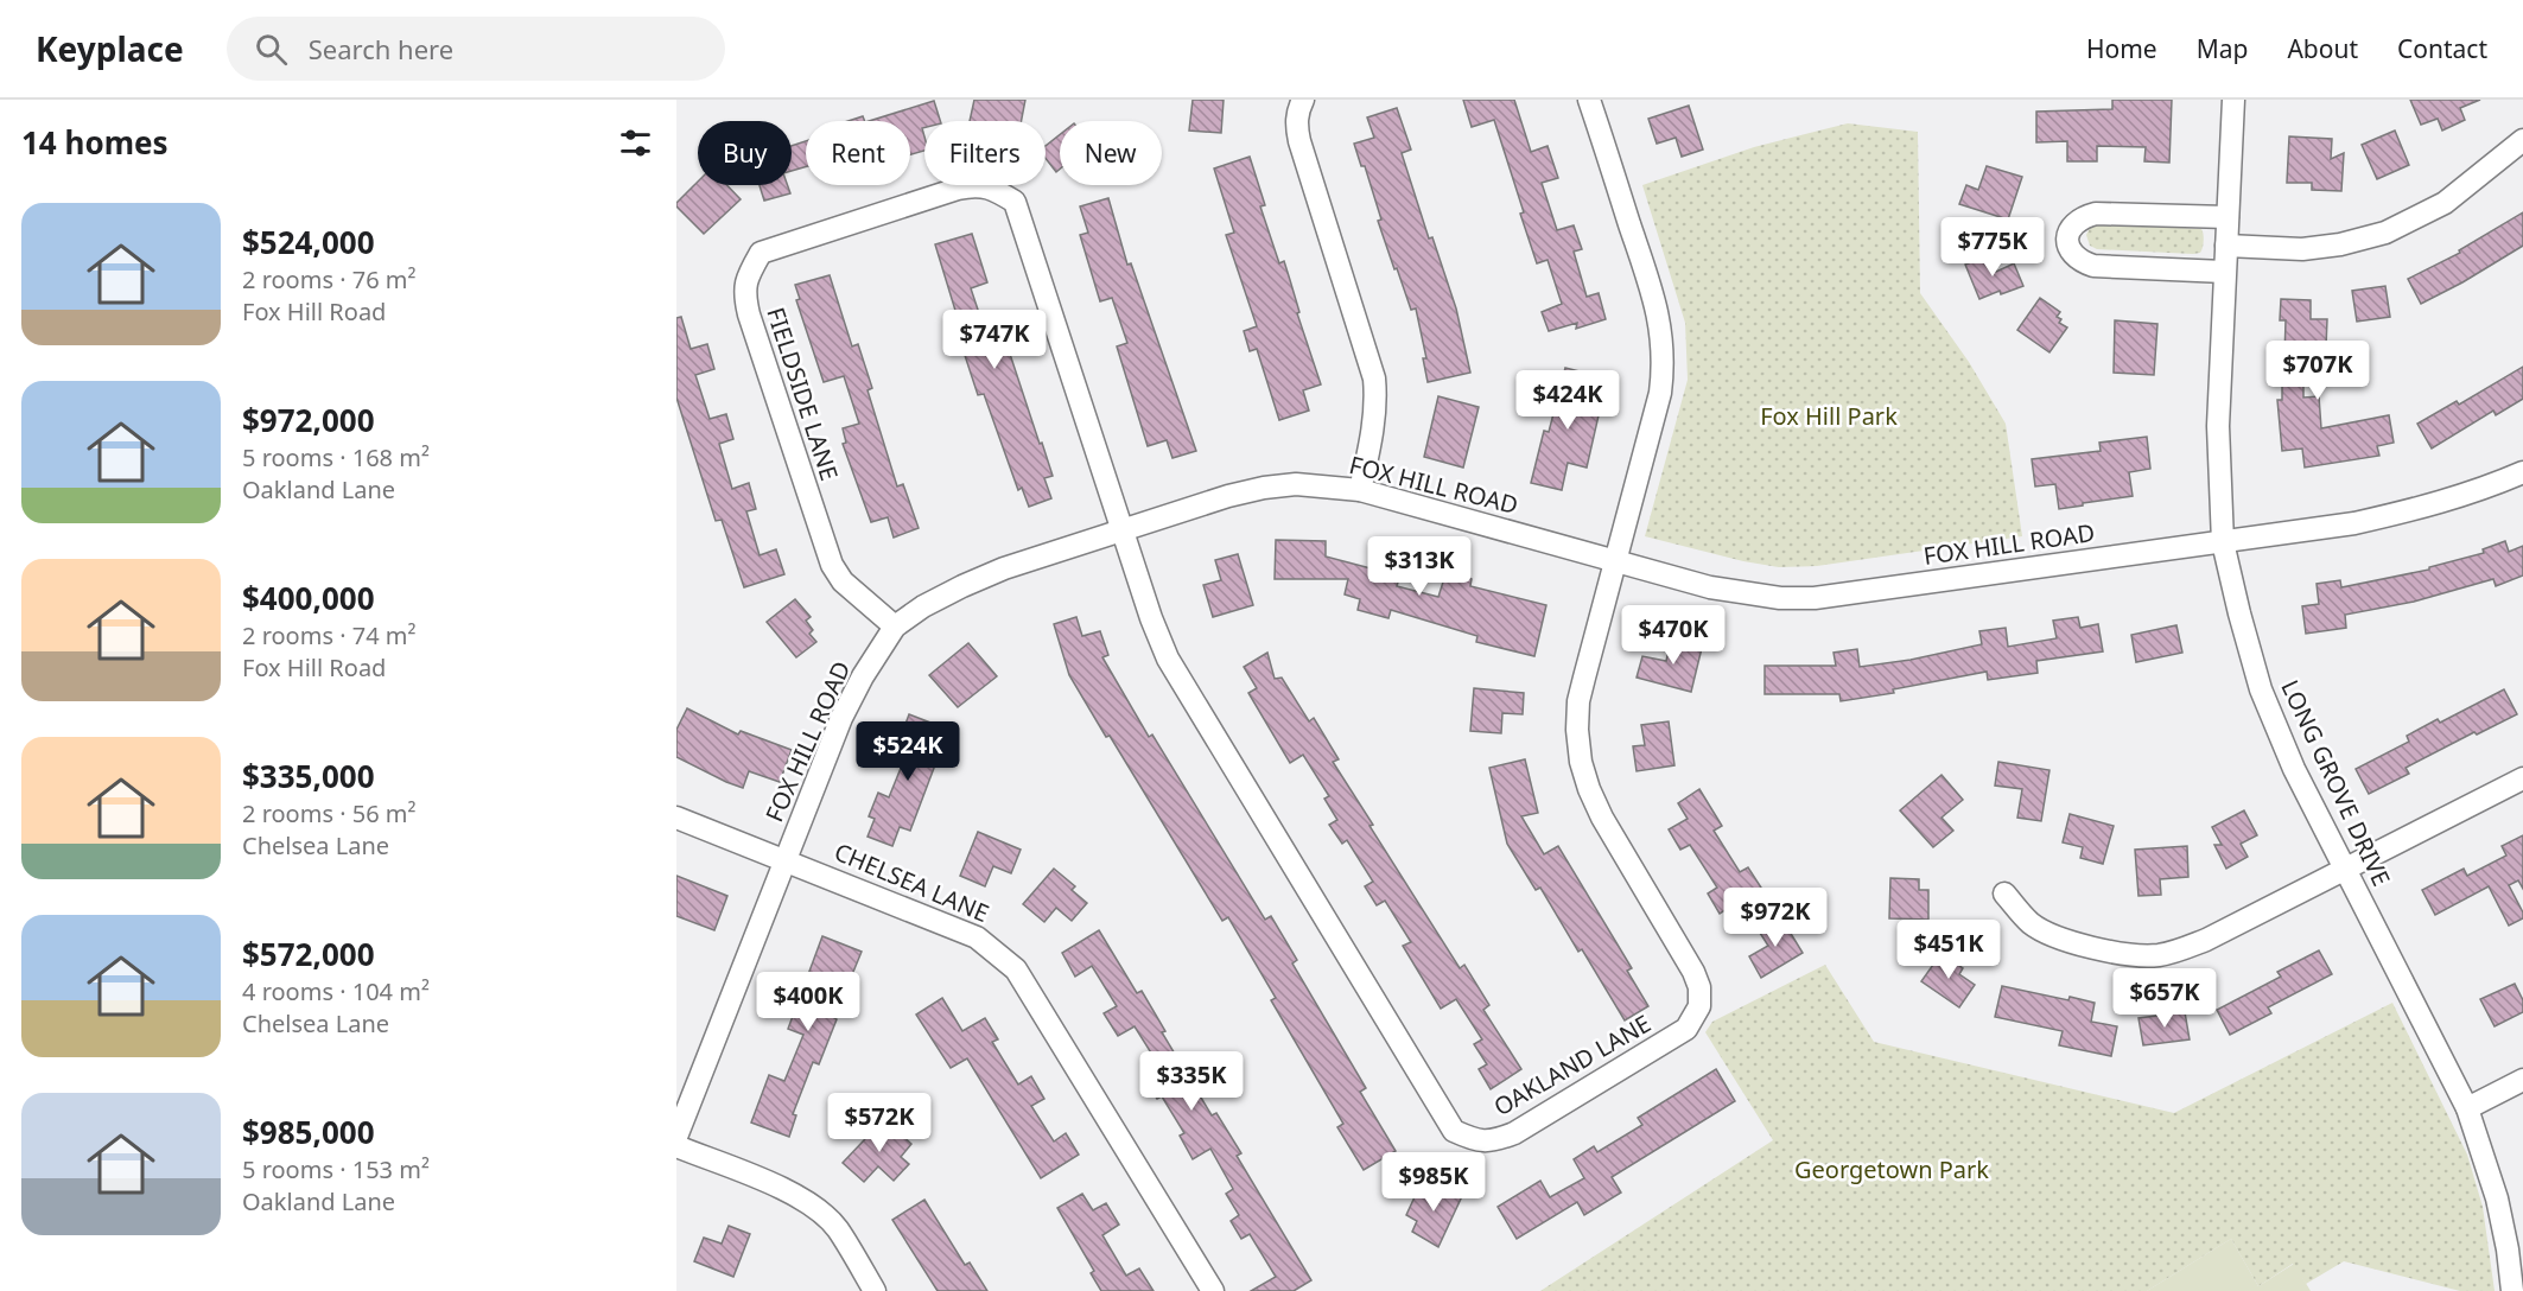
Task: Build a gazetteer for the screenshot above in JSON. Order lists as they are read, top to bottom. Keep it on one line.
{"streets":{"street":["FIELDSIDE LANE","FOX HILL ROAD","LONG GROVE DRIVE","CHELSEA LANE","OAKLAND LANE"]},"crossings":[["FIELDSIDE LANE","FOX HILL ROAD"],["FIELDSIDE LANE","OAKLAND LANE"],["FOX HILL ROAD","LONG GROVE DRIVE"],["FOX HILL ROAD","CHELSEA LANE"],["FOX HILL ROAD","OAKLAND LANE"]],"parks":["Fox Hill Park","Georgetown Park"],"page":{"header":"Keyplace","search":"Search here","nav":["Home","Map","About","Contact"],"heading":"14 homes","chip":["Buy","Rent","Filters","New"],"list":[{"name":"$524,000","note":"2 rooms · 76 m² · Fox Hill Road"},{"name":"$972,000","note":"5 rooms · 168 m² · Oakland Lane"},{"name":"$400,000","note":"2 rooms · 74 m² · Fox Hill Road"},{"name":"$335,000","note":"2 rooms · 56 m² · Chelsea Lane"},{"name":"$572,000","note":"4 rooms · 104 m² · Chelsea Lane"},{"name":"$985,000","note":"5 rooms · 153 m² · Oakland Lane"}],"price":["$775K","$747K","$707K","$424K","$313K","$470K","$524K","$972K","$451K","$657K","$400K","$335K","$572K","$985K"]}}
